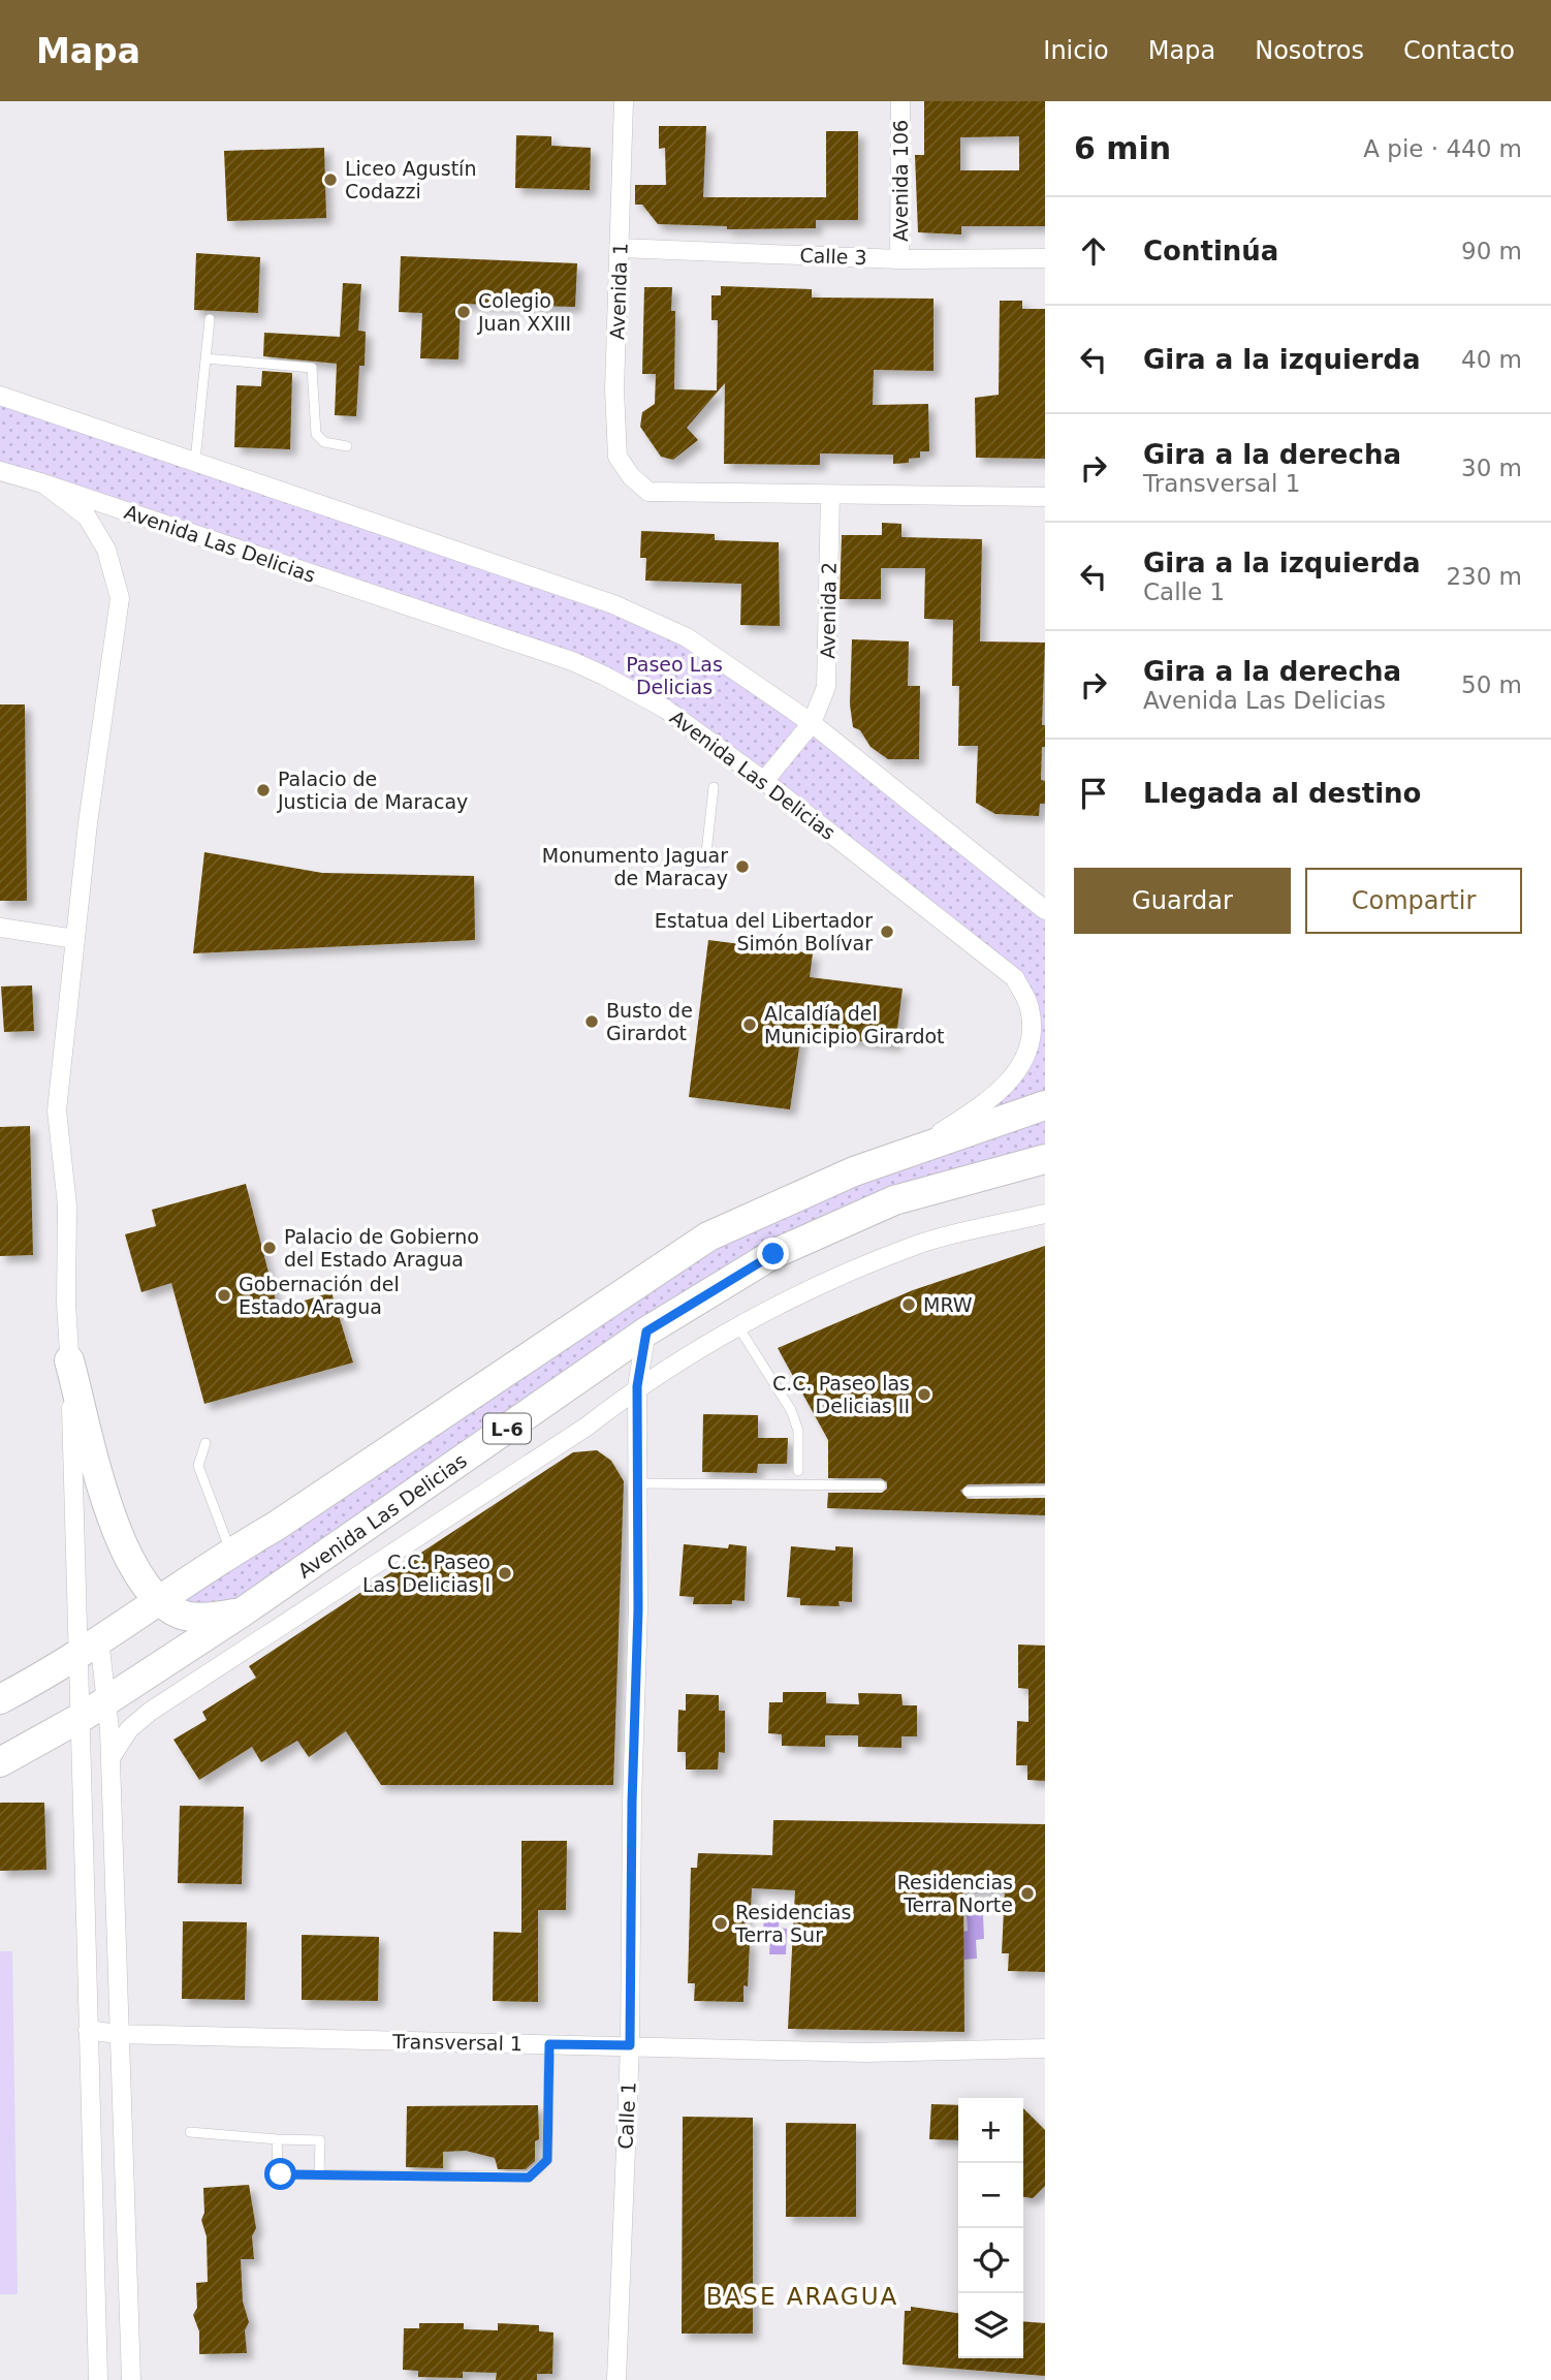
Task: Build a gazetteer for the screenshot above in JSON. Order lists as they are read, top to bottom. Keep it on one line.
{"streets":{"main road":["Avenida Las Delicias","L-6"],"street":["Avenida 106","Calle 3","Avenida 1","Avenida 2","Transversal 1","Calle 1"]},"crossings":[["Avenida 106","Calle 3"],["Calle 3","Avenida 1"],["Avenida 1","Avenida 2"],["Avenida Las Delicias","Avenida 2"],["Avenida Las Delicias","L-6"],["Avenida Las Delicias","Calle 1"],["Transversal 1","Calle 1"]],"districts":["BASE ARAGUA"],"parks":["Paseo Las Delicias"],"places":["Liceo Agustín Codazzi","Colegio Juan XXIII","Palacio de Justicia de Maracay","Monumento Jaguar de Maracay","Estatua del Libertador Simón Bolívar","Busto de Girardot","Alcaldía del Municipio Girardot","Palacio de Gobierno del Estado Aragua","Gobernación del Estado Aragua","MRW","C.C. Paseo las Delicias II","C.C. Paseo Las Delicias I","Residencias Terra Norte","Residencias Terra Sur"],"page":{"header":"Mapa","nav":["Inicio","Mapa","Nosotros","Contacto"],"heading":["6 min","A pie · 440 m"],"list":[["Continúa","90 m"],["Gira a la izquierda","40 m"],["Gira a la derecha","Transversal 1","30 m"],["Gira a la izquierda","Calle 1","230 m"],["Gira a la derecha","Avenida Las Delicias","50 m"],"Llegada al destino"],"buttons":["Guardar","Compartir"],"map_buttons":["+","−"]}}
